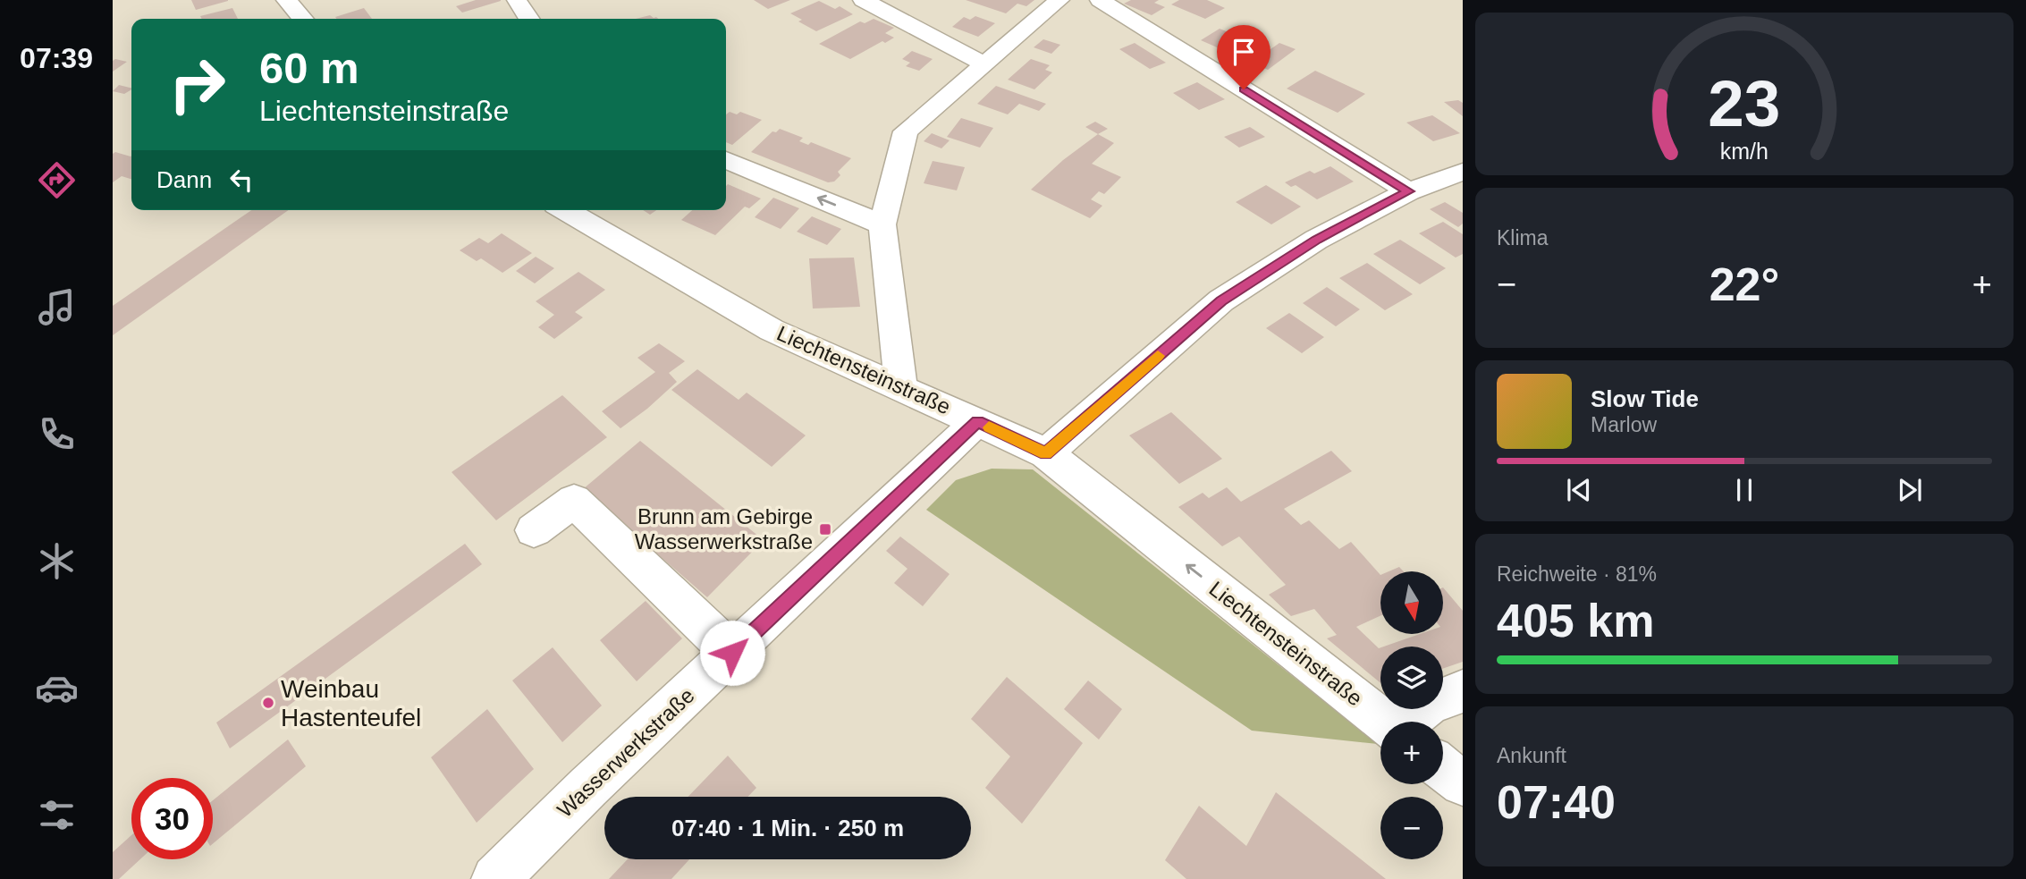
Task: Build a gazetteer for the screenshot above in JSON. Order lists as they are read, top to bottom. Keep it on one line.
{"streets":{"street":["Liechtensteinstraße","Wasserwerkstraße"]},"crossings":[["Liechtensteinstraße","Wasserwerkstraße"]],"one_way":["Liechtensteinstraße"],"places":{"transit":["Brunn am Gebirge Wasserwerkstraße"],"other":["Weinbau Hastenteufel"]},"north":"bottom","page":{"tabs":"07:39","turn":["60 m","Liechtensteinstraße"],"then":"Dann","tile":["Klima",["Reichweite · 81%","405 km"],["Ankunft","07:40"]],"heat":["−","22°","+"],"song":["Slow Tide","Marlow"],"map_buttons":["+","−"],"limit":"30","trip":"07:40 · 1 Min. · 250 m","gauge":["23","km/h"]}}
